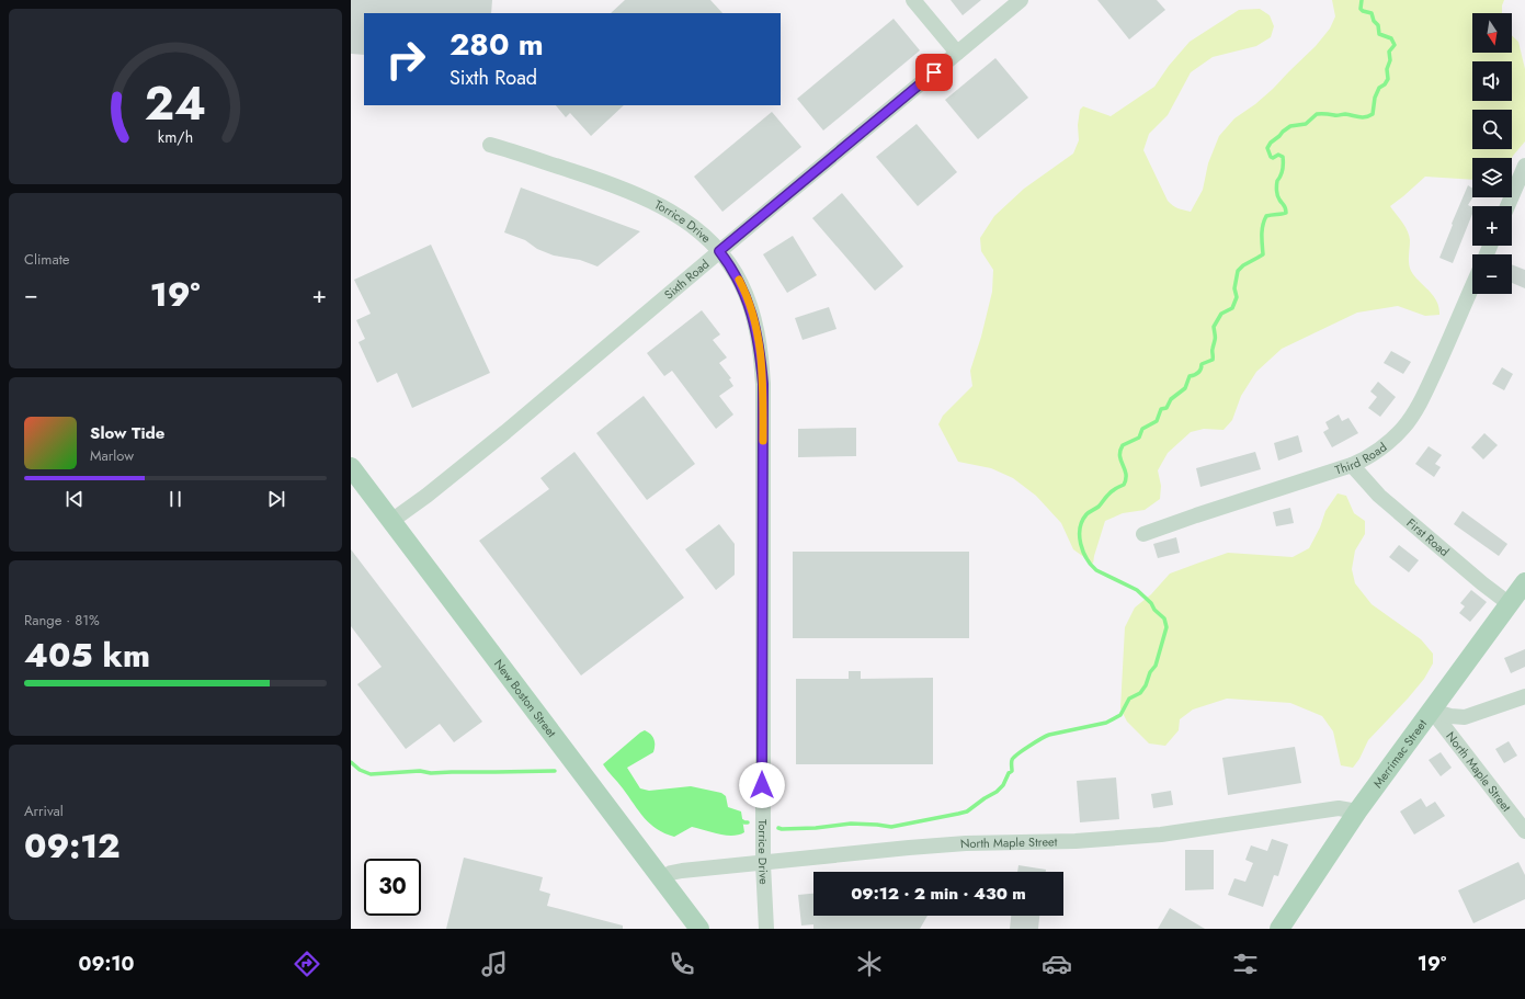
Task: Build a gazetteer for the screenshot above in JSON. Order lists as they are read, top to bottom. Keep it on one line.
{"streets":{"main road":["New Boston Street","Merrimac Street"],"street":["Torrice Drive","Sixth Road","Third Road","First Road","North Maple Street"]},"crossings":[["Torrice Drive","Sixth Road"],["Torrice Drive","North Maple Street"],["Sixth Road","New Boston Street"],["Third Road","First Road"],["First Road","Merrimac Street"],["New Boston Street","North Maple Street"],["Merrimac Street","North Maple Street"]],"north":"bottom","page":{"map_buttons":["+","−"],"turn":["280 m","Sixth Road"],"tile":["Climate",["Range · 81%","405 km"],["Arrival","09:12"]],"heat":["−","19°","+"],"song":["Slow Tide","Marlow"],"limit":"30","trip":"09:12 · 2 min · 430 m","tabs":["09:10","19°"],"gauge":["24","km/h"]}}
